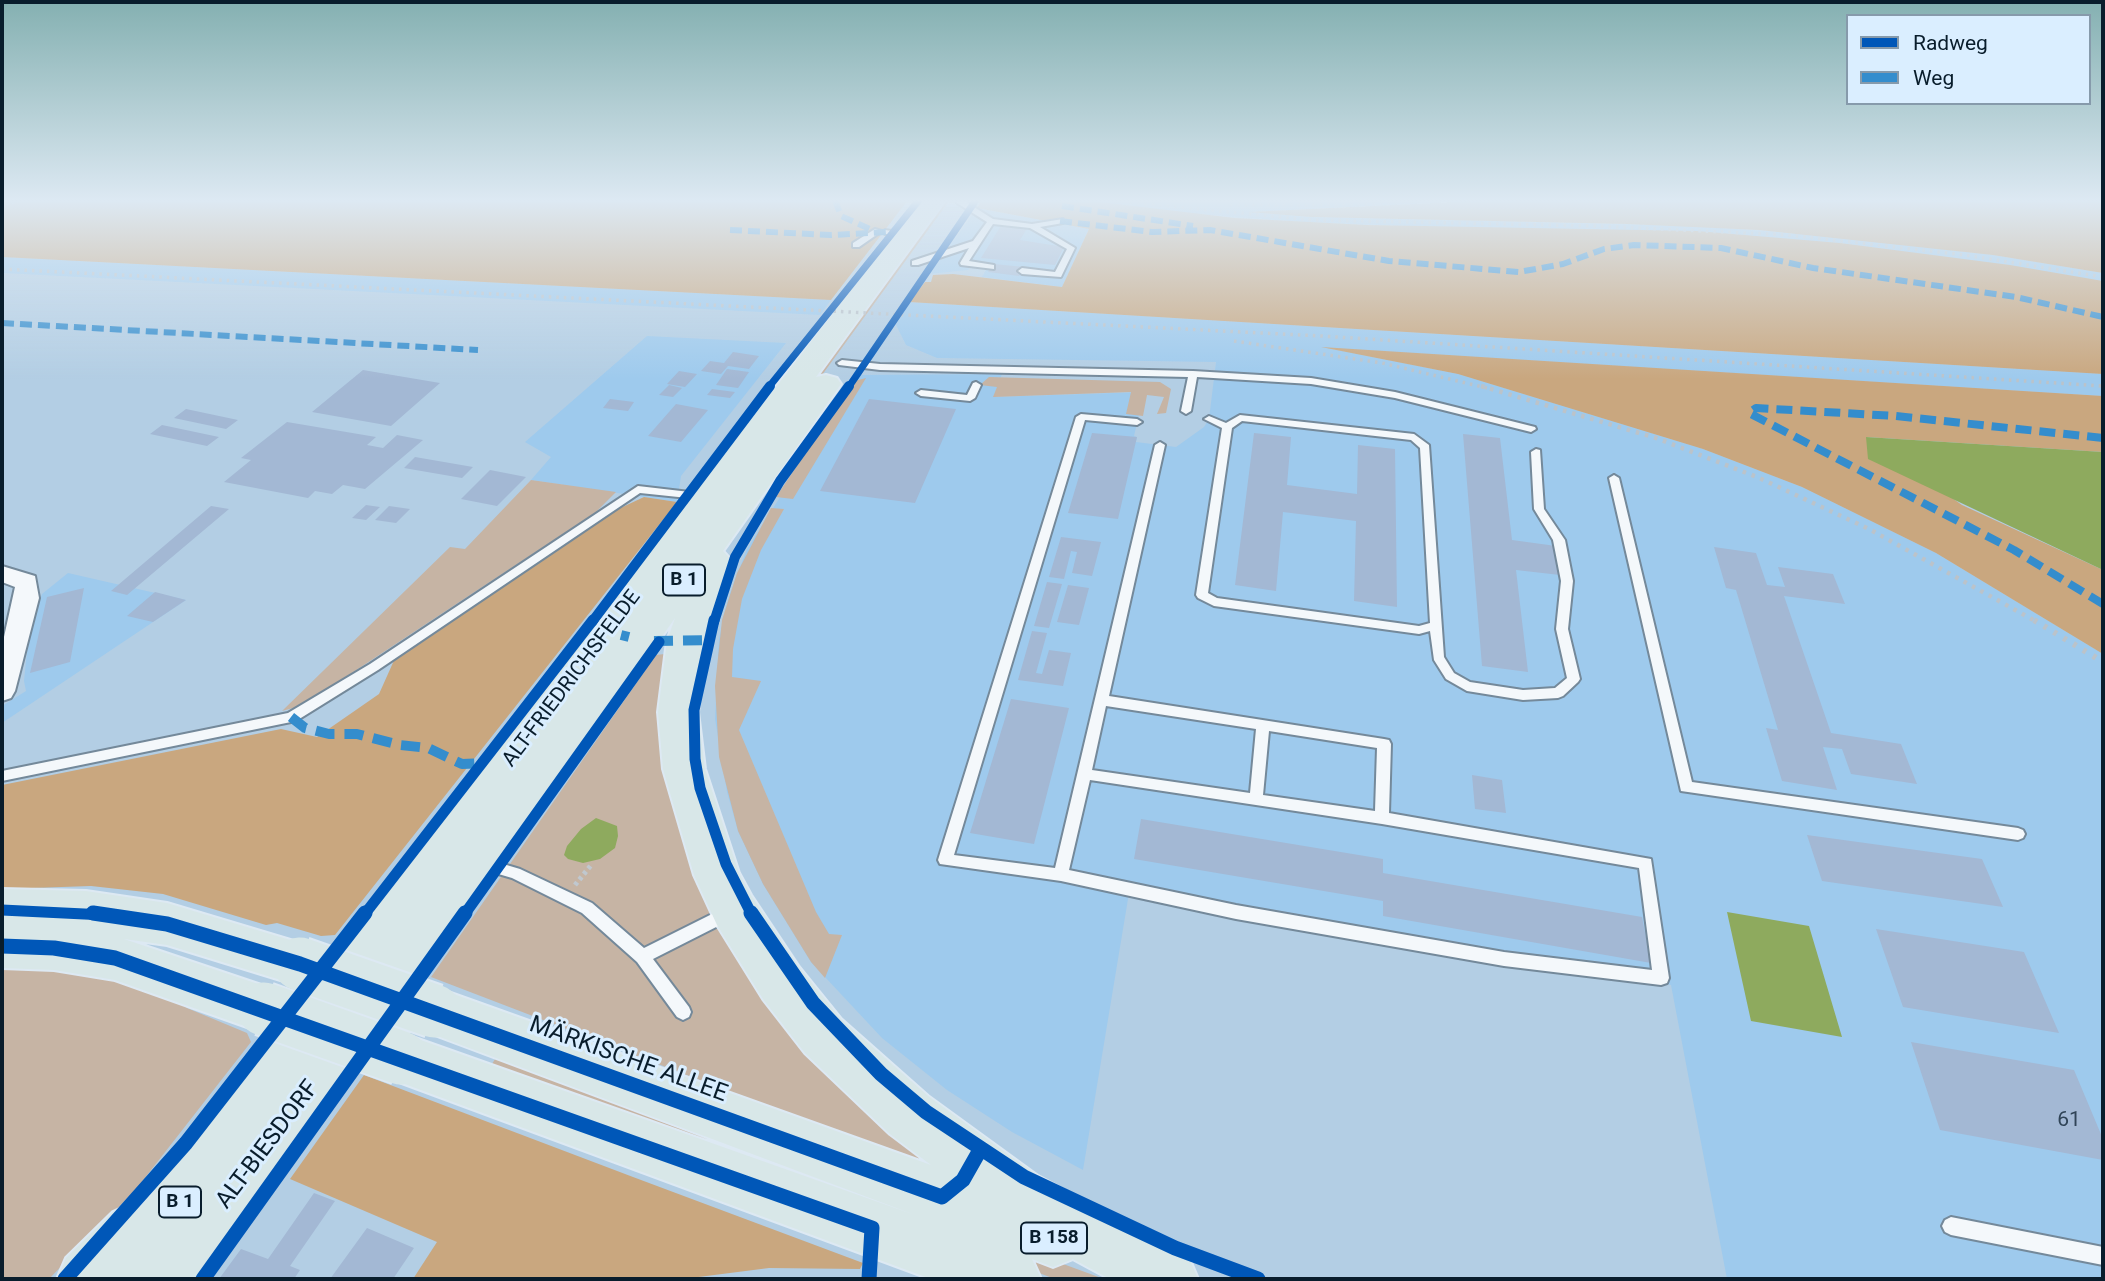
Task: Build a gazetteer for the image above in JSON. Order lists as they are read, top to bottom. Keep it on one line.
{"streets":{"main road":["B 1","ALT-FRIEDRICHSFELDE","MÄRKISCHE ALLEE","ALT-BIESDORF","B 158"]},"crossings":[["ALT-FRIEDRICHSFELDE","ALT-BIESDORF"]],"house_numbers":["61"],"legend":["Radweg","Weg"]}
